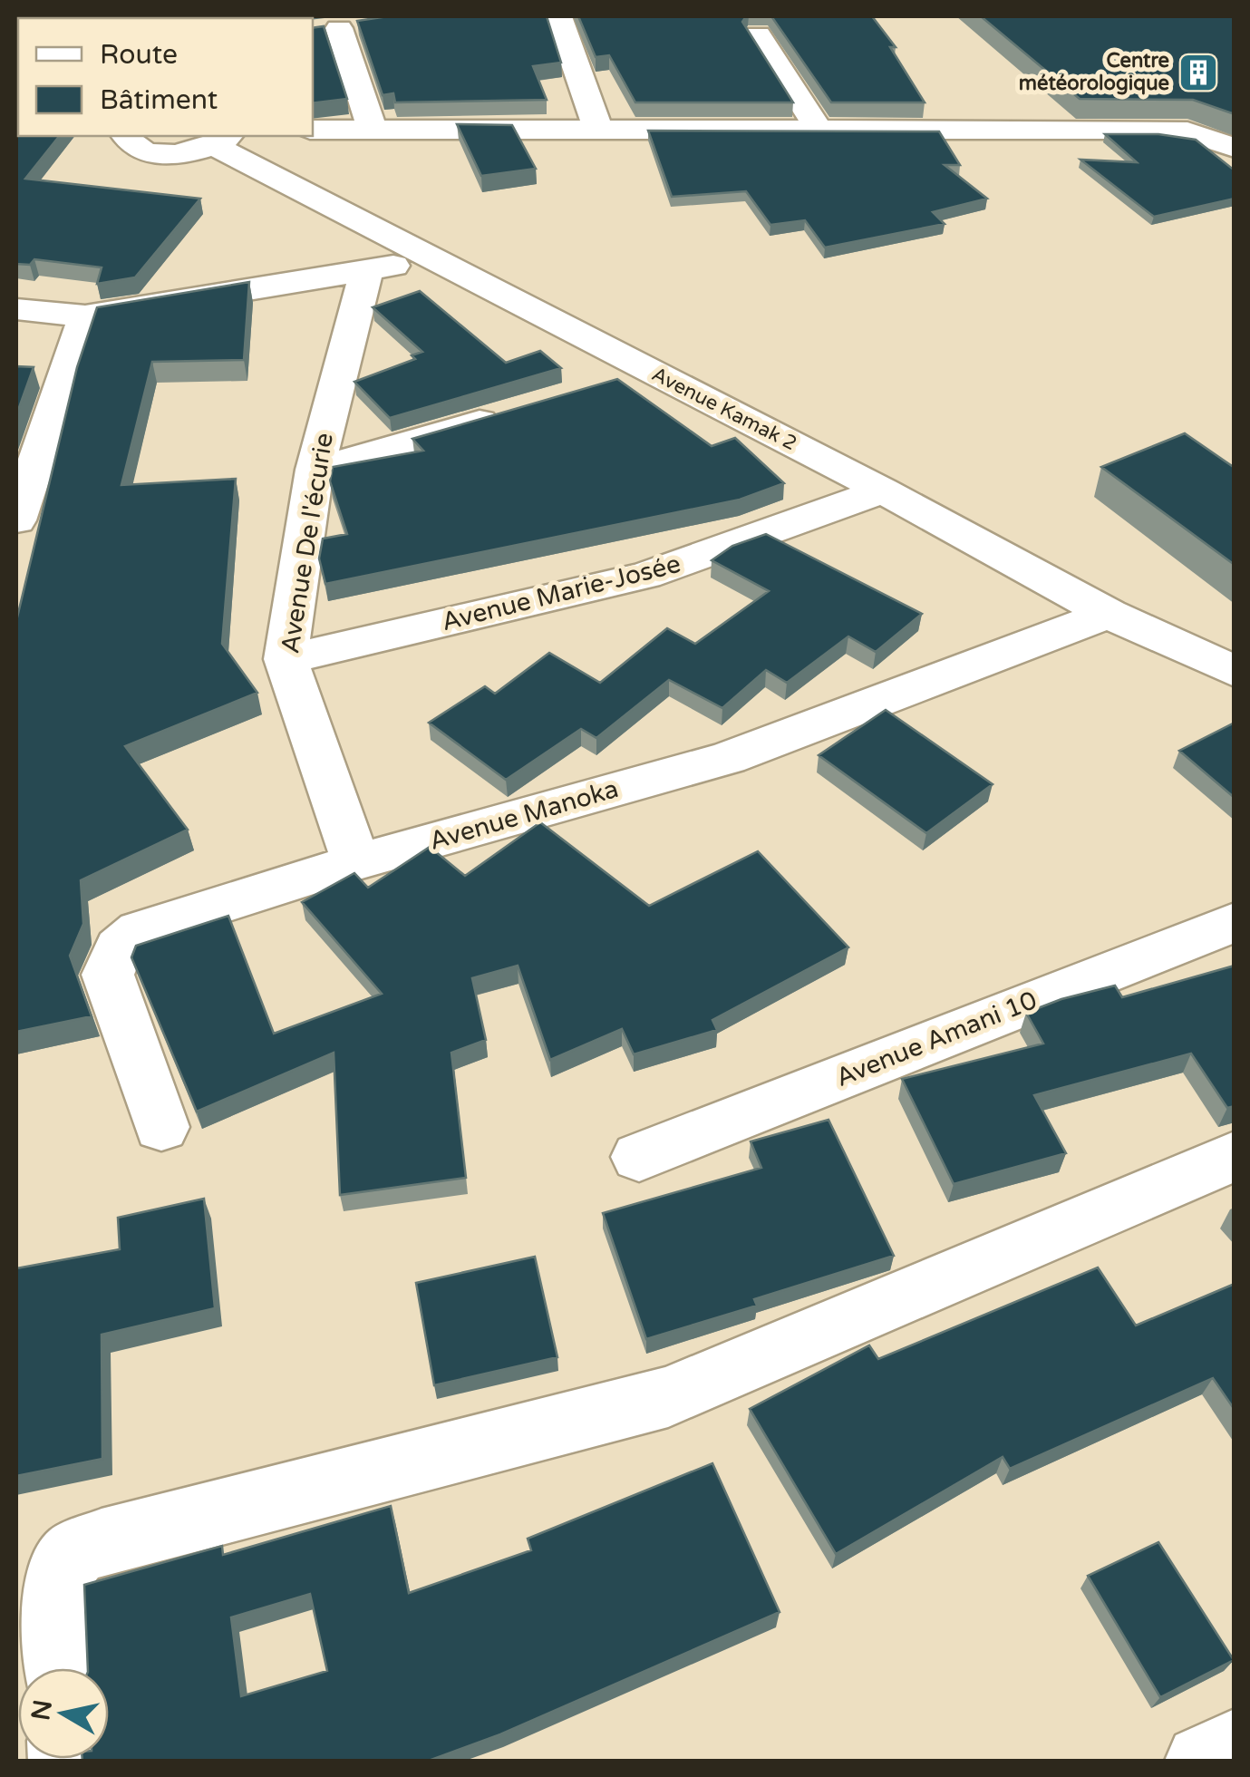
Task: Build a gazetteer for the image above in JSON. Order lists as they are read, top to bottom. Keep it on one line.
{"streets":{"street":["Avenue Kamak 2","Avenue De l'écurie","Avenue Marie-Josée","Avenue Manoka","Avenue Amani 10"]},"crossings":[["Avenue Kamak 2","Avenue Marie-Josée"],["Avenue Kamak 2","Avenue Manoka"],["Avenue De l'écurie","Avenue Marie-Josée"],["Avenue De l'écurie","Avenue Manoka"]],"places":{"building":["Centre météorologique"]},"legend":["Route","Bâtiment"],"north":"left"}
